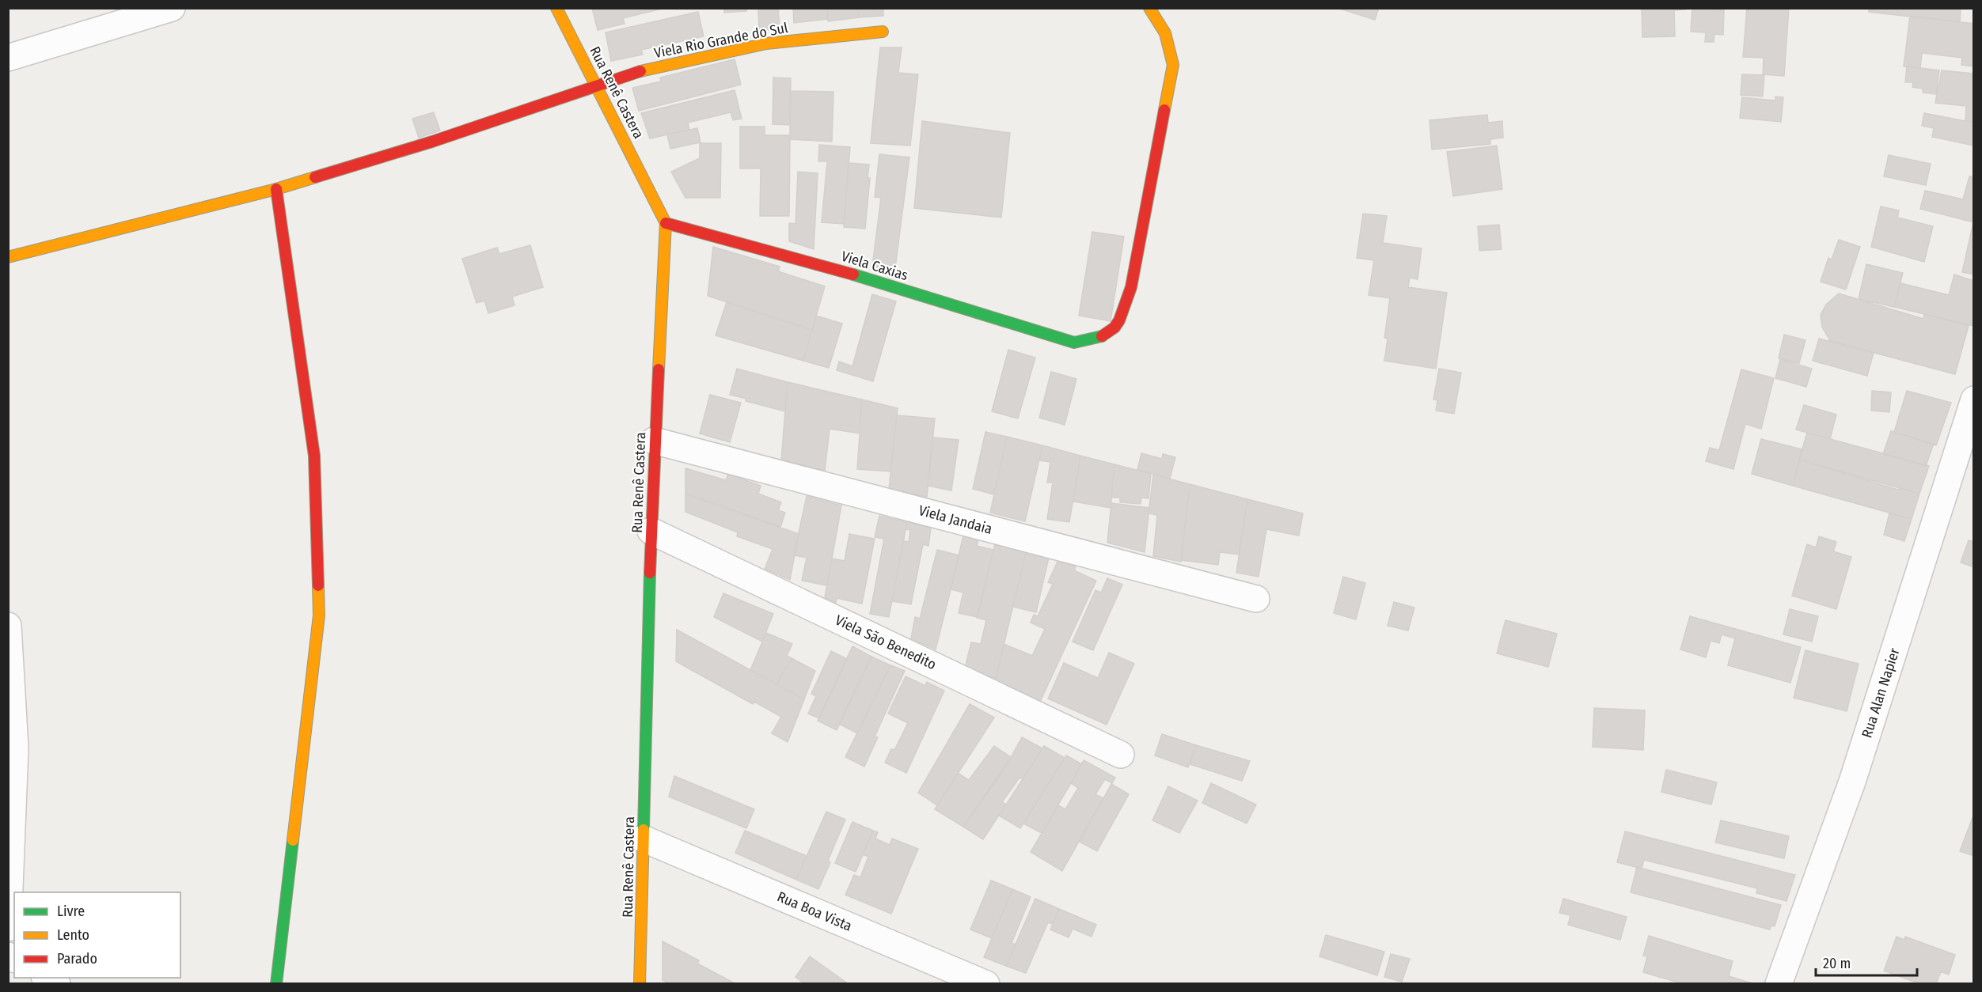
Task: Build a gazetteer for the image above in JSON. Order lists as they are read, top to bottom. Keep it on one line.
{"streets":{"street":["Viela Rio Grande do Sul","Rua Renê Castera","Viela Caxias","Viela Jandaia","Viela São Benedito","Rua Alan Napier","Rua Boa Vista"]},"crossings":[["Viela Rio Grande do Sul","Rua Renê Castera"],["Rua Renê Castera","Viela Caxias"],["Rua Renê Castera","Viela Jandaia"],["Rua Renê Castera","Viela São Benedito"],["Rua Renê Castera","Rua Boa Vista"]],"legend":["Livre","Lento","Parado"],"scale_bar":"20 m"}
